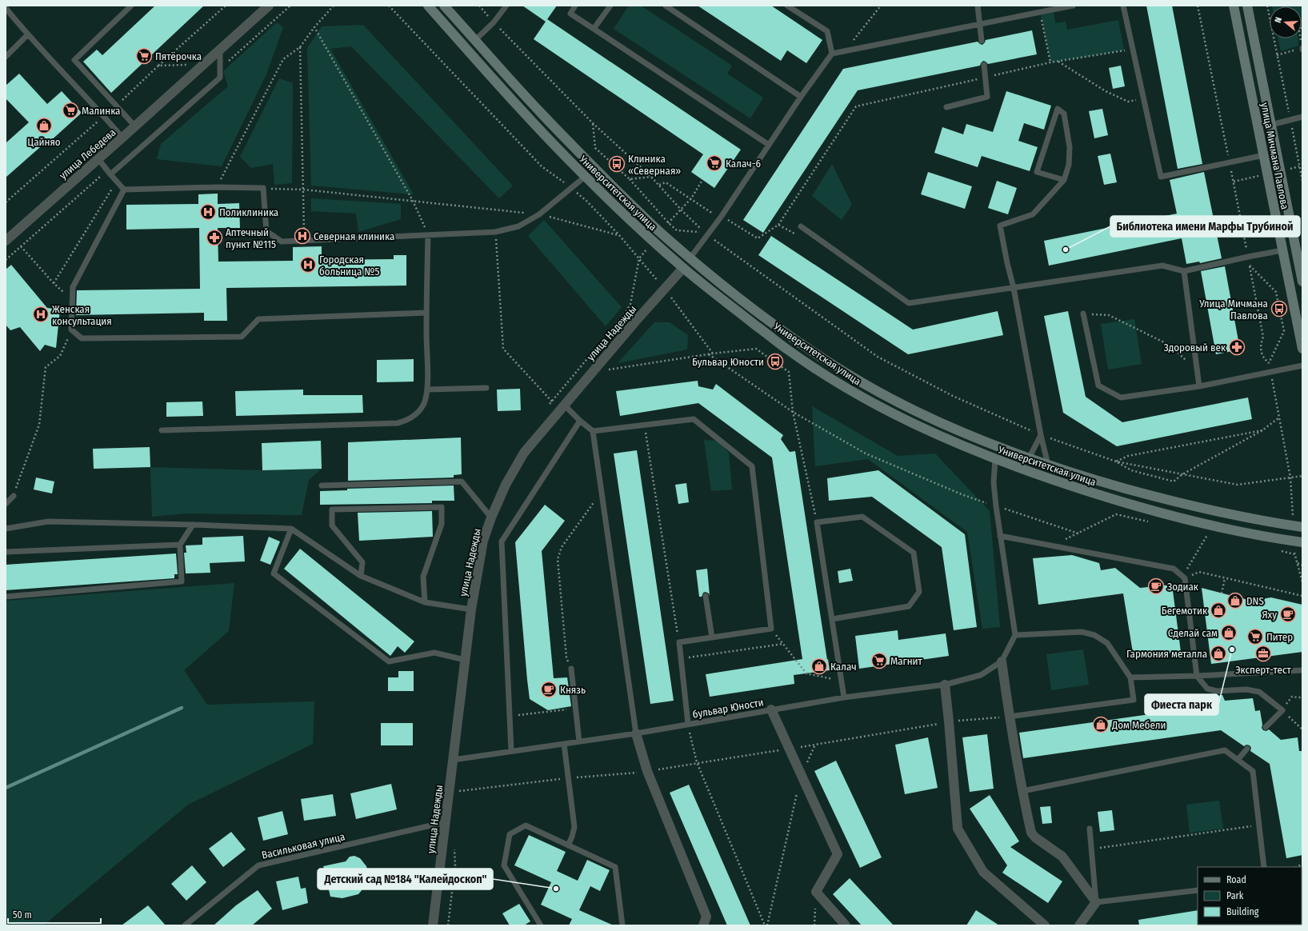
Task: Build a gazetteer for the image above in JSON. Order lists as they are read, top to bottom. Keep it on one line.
{"streets":{"main road":["улица Мичмана Павлова","Университетская улица"],"street":["улица Лебедева","улица Надежды"],"lane":["бульвар Юности","Васильковая улица"]},"crossings":[["Университетская улица","улица Надежды"],["улица Надежды","бульвар Юности"],["улица Надежды","Васильковая улица"]],"places":{"supermarket":["Пятёрочка","Малинка","Калач-6","Питер","Магнит"],"shop":["Цайняо","DNS","Бегемотик","Сделай сам","Гармония металла","Калач","Дом Мебели"],"bus stop":["Клиника «Северная»","Улица Мичмана Павлова","Бульвар Юности"],"hospital":["Поликлиника","Северная клиника","Городская больница №5","Женская консультация"],"pharmacy":["Аптечный пункт №115","Здоровый век"],"other":["Библиотека имени Марфы Трубиной","Фиеста парк","Детский сад №184 \"Калейдоскоп\""],"cafe":["Зодиак","Яху","Князь"],"office":["Эксперт-тест"]},"legend":["Road","Park","Building"],"scale_bar":"50 m","north":"left"}
